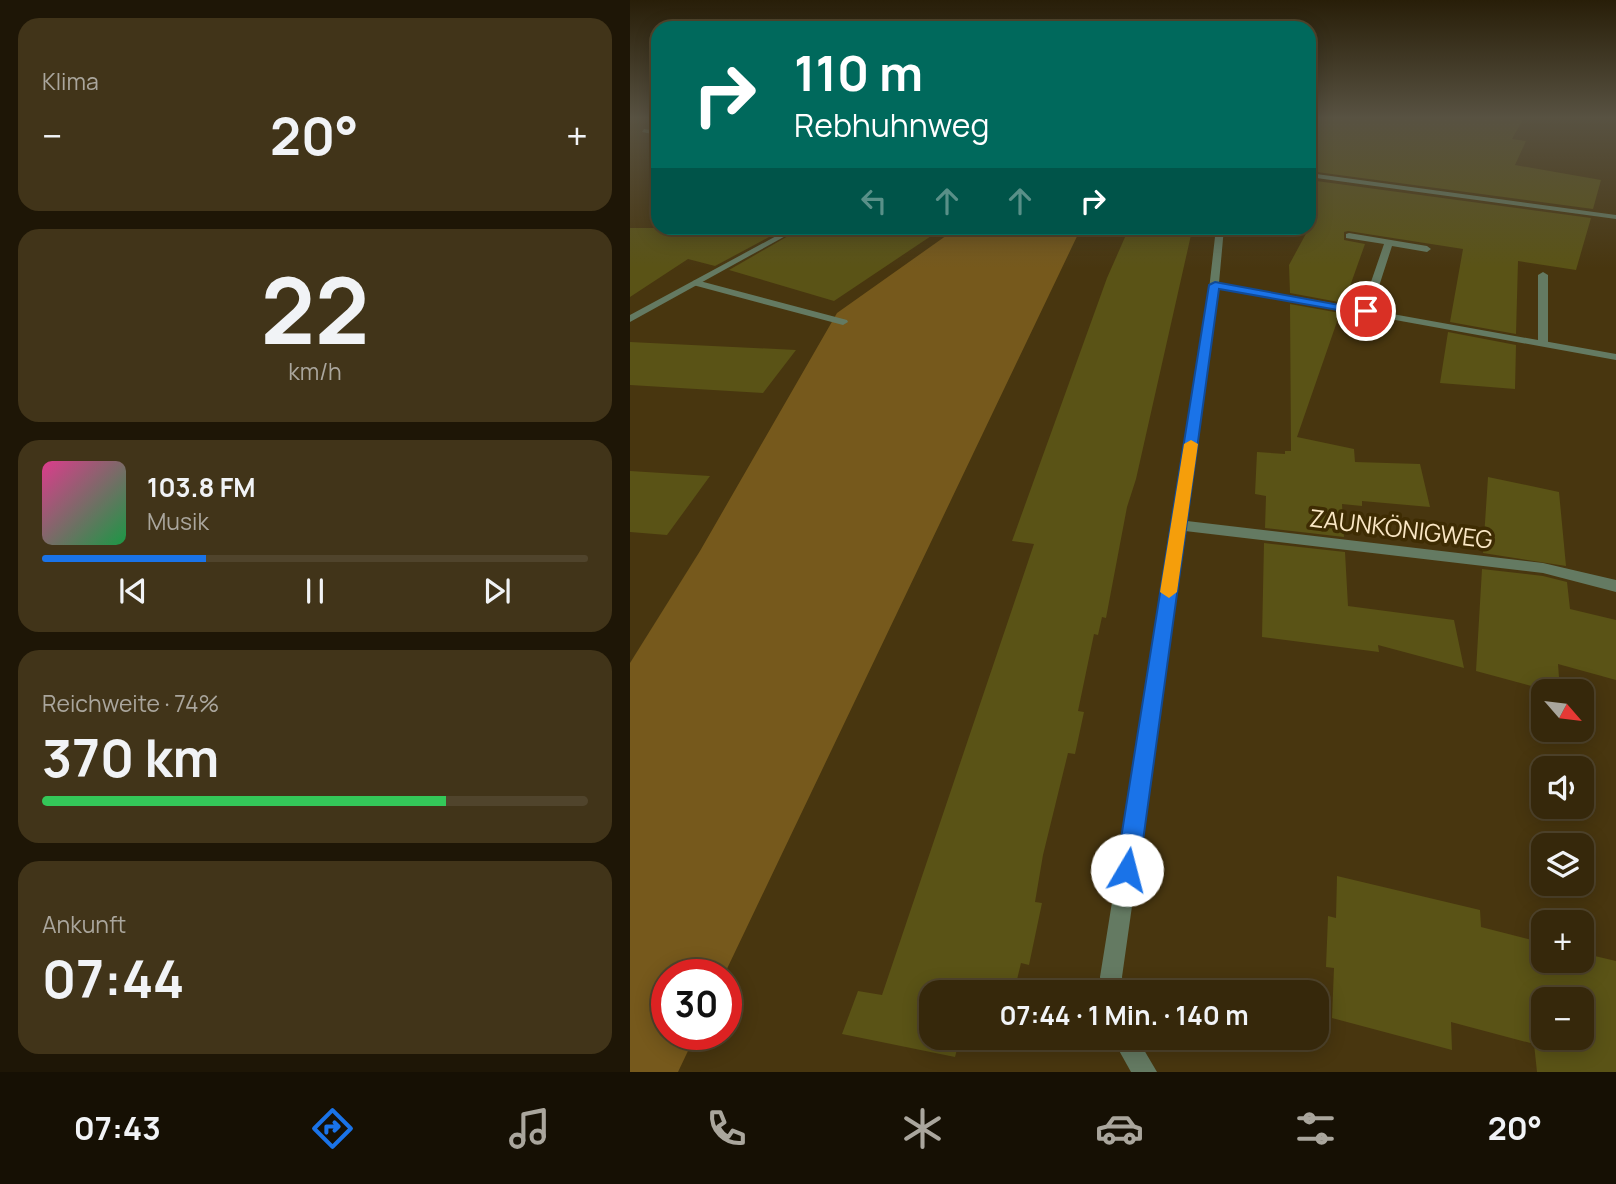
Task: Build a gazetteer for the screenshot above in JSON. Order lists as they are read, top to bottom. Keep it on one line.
{"streets":{"street":["ZAUNKÖNIGWEG"]},"north":"bottom right","page":{"tile":["Klima",["22","km/h"],["Reichweite · 74%","370 km"],["Ankunft","07:44"]],"turn":["110 m","Rebhuhnweg"],"heat":["−","20°","+"],"song":["103.8 FM","Musik"],"map_buttons":["+","−"],"limit":"30","trip":"07:44 · 1 Min. · 140 m","tabs":["07:43","20°"]}}
